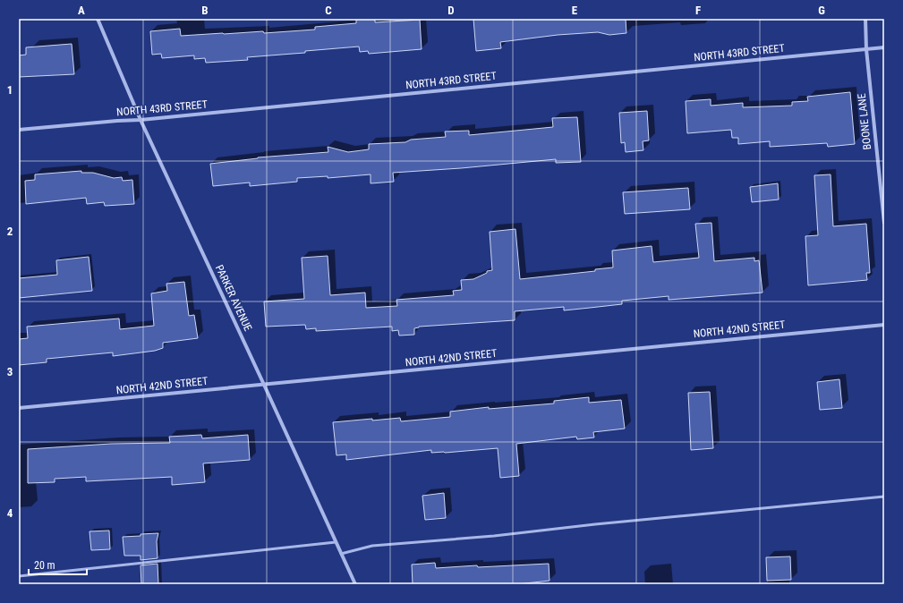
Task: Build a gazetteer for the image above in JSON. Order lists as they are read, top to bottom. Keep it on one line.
{"streets":{"street":["NORTH 43RD STREET","BOONE LANE","PARKER AVENUE","NORTH 42ND STREET"]},"crossings":[["NORTH 43RD STREET","BOONE LANE"],["NORTH 43RD STREET","PARKER AVENUE"],["PARKER AVENUE","NORTH 42ND STREET"]],"scale_bar":"20 m","grid":{"columns":["A","B","C","D","E","F","G"],"rows":["1","2","3","4"]}}
